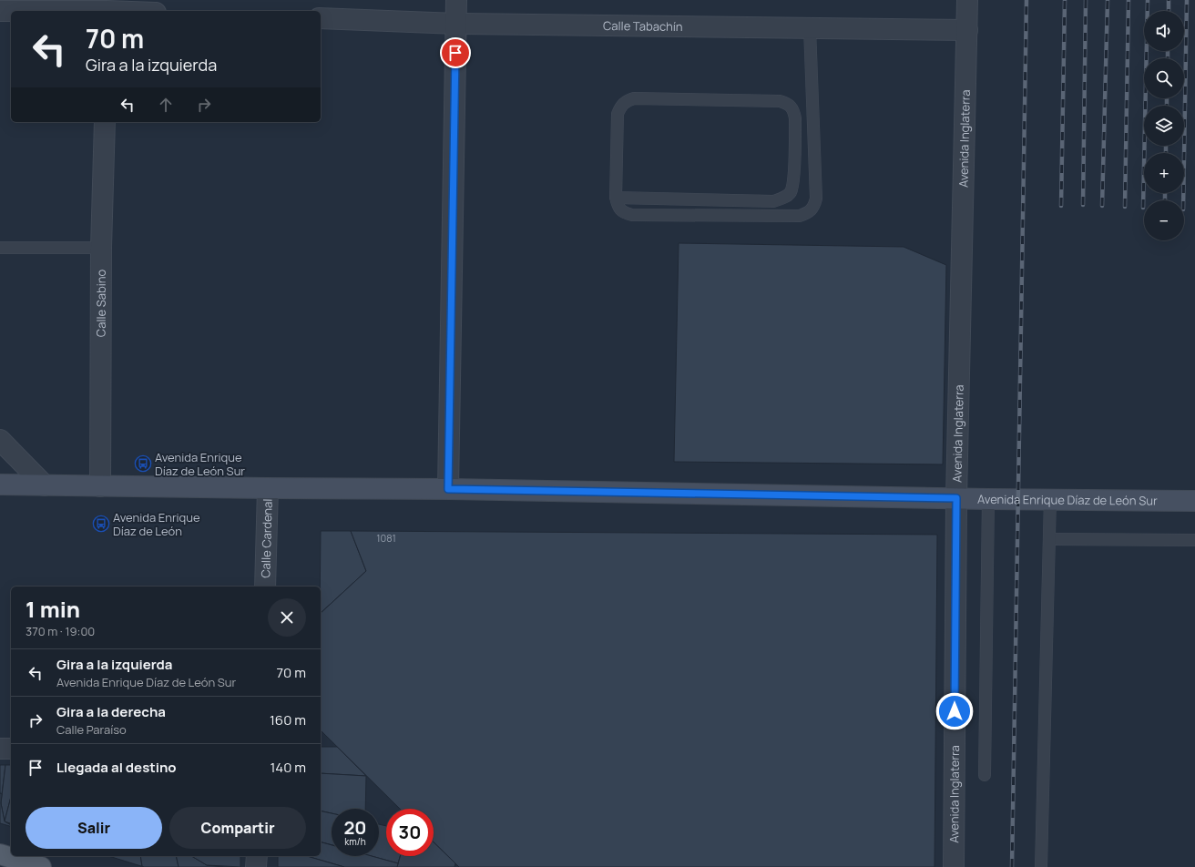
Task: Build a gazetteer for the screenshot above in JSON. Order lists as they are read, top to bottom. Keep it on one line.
{"streets":{"main road":["Avenida Enrique Díaz de León Sur"],"street":["Calle Tabachín","Avenida Inglaterra","Calle Sabino","Calle Cardenal"]},"crossings":[["Calle Tabachín","Avenida Inglaterra"],["Avenida Inglaterra","Avenida Enrique Díaz de León Sur"],["Calle Sabino","Avenida Enrique Díaz de León Sur"],["Avenida Enrique Díaz de León Sur","Calle Cardenal"]],"places":{"bus stop":["Avenida Enrique Díaz de León Sur","Avenida Enrique Díaz de León"]},"house_numbers":["1081"],"page":{"map_buttons":["+","−"],"turn":["70 m","Gira a la izquierda"],"heading":["1 min","370 m · 19:00"],"list":[{"name":"Gira a la izquierda","note":"Avenida Enrique Díaz de León Sur","value":"70 m"},{"name":"Gira a la derecha","note":"Calle Paraíso","value":"160 m"},{"name":"Llegada al destino","value":"140 m"}],"buttons":["Salir","Compartir"],"speed":"20 km/h","limit":"30"}}
